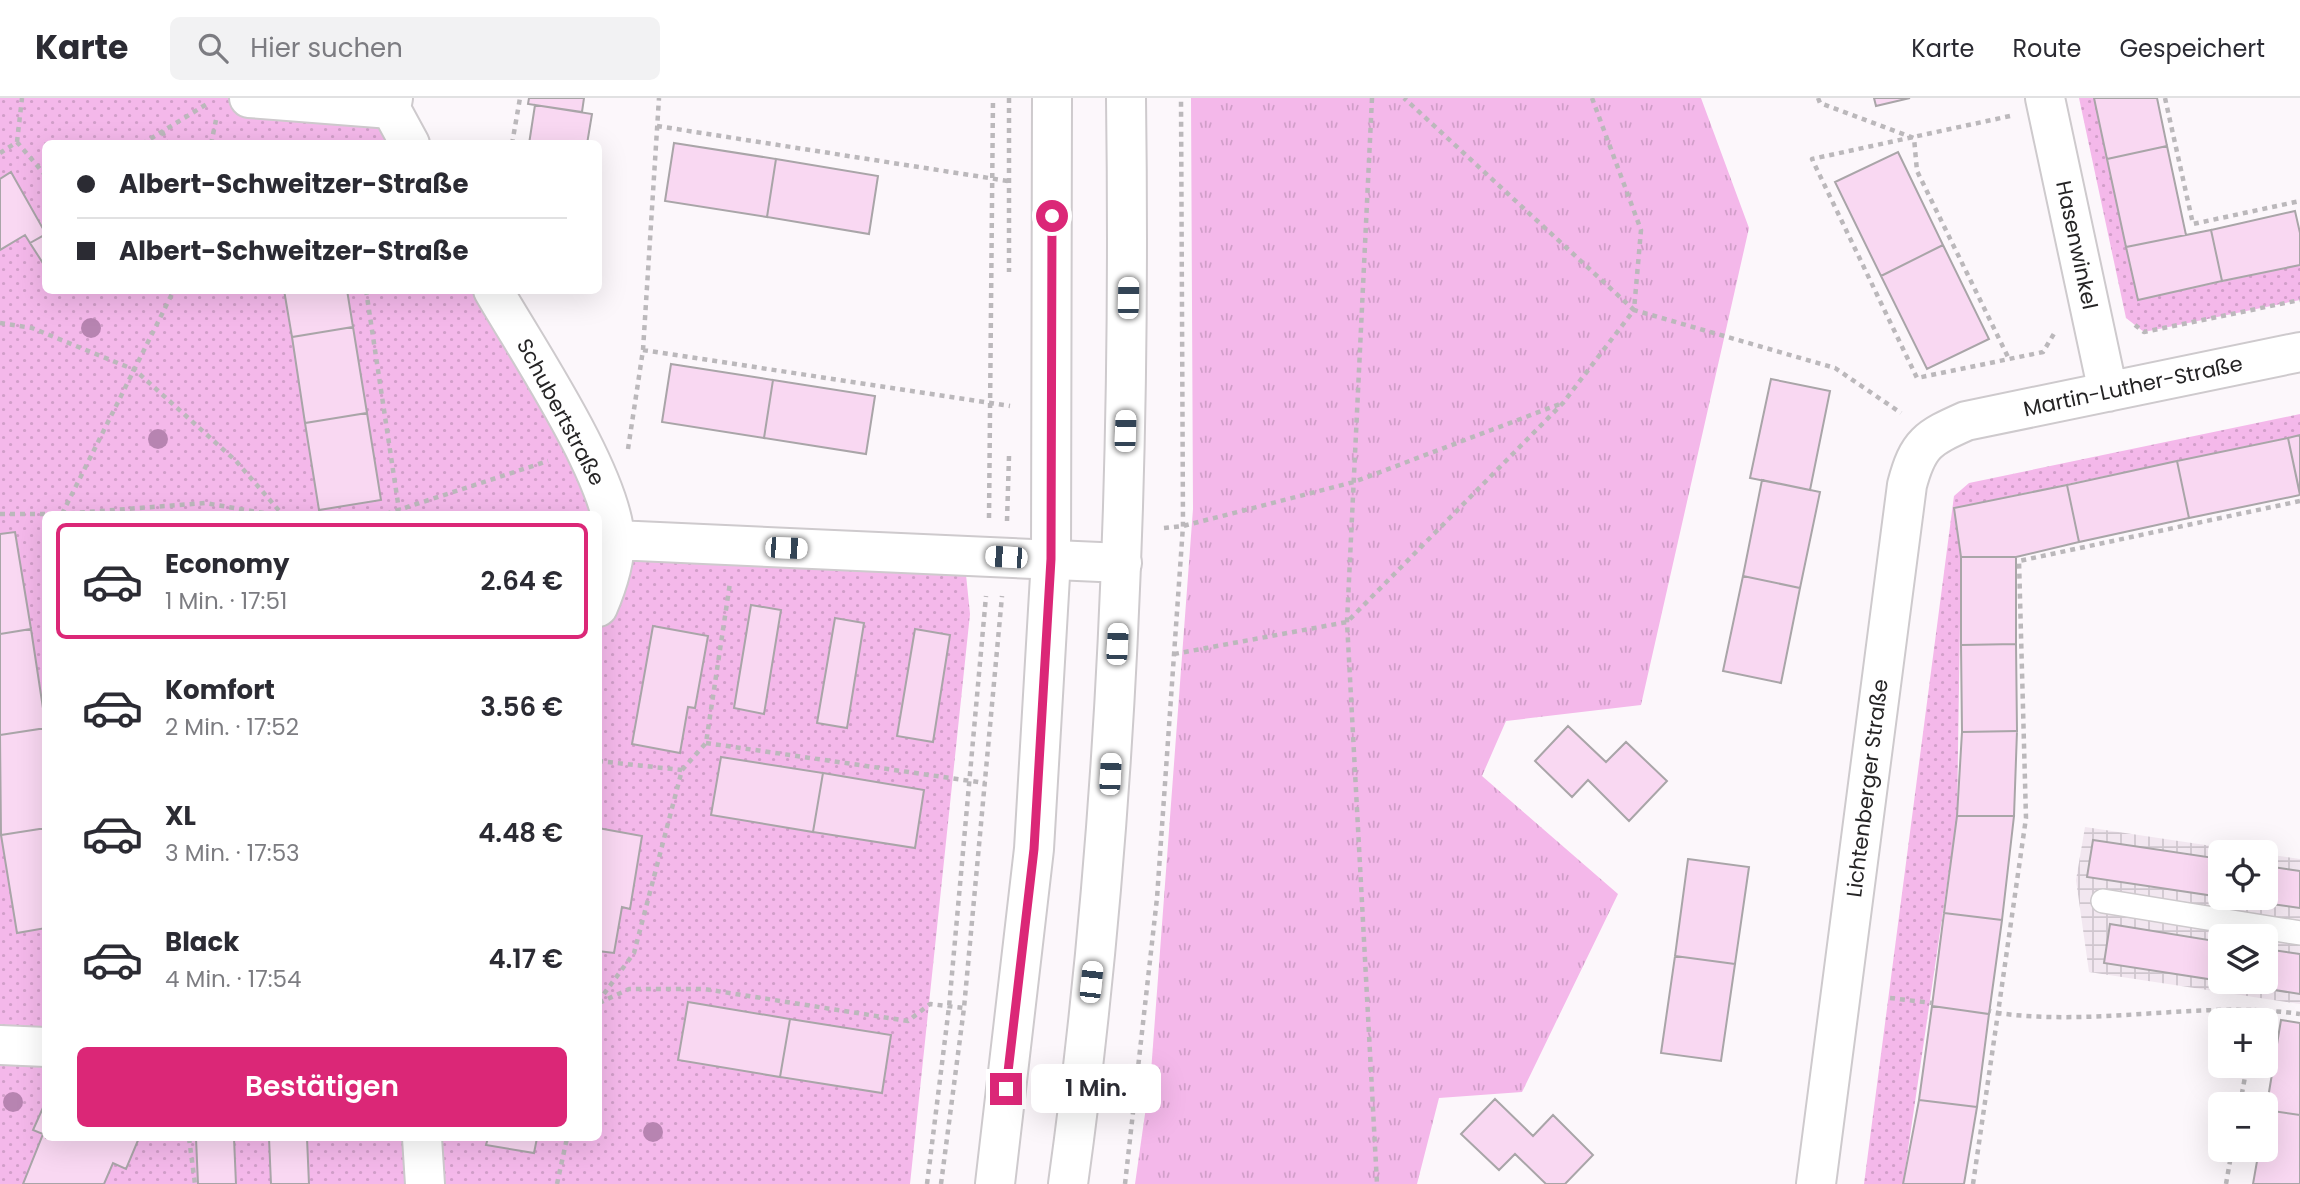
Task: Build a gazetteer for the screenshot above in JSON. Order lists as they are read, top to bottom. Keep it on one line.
{"streets":{"street":["Hasenwinkel","Martin-Luther-Straße","Schubertstraße","Lichtenberger Straße"]},"crossings":[["Hasenwinkel","Martin-Luther-Straße"],["Martin-Luther-Straße","Lichtenberger Straße"]],"page":{"header":"Karte","search":"Hier suchen","nav":["Karte","Route","Gespeichert"],"banner":["Albert-Schweitzer-Straße","Albert-Schweitzer-Straße"],"list":[{"name":"Economy","note":"1 Min. · 17:51","value":"2.64 €"},{"name":"Komfort","note":"2 Min. · 17:52","value":"3.56 €"},{"name":"XL","note":"3 Min. · 17:53","value":"4.48 €"},{"name":"Black","note":"4 Min. · 17:54","value":"4.17 €"}],"map_buttons":["+","−"],"buttons":"Bestätigen","bubble":"1 Min."}}
